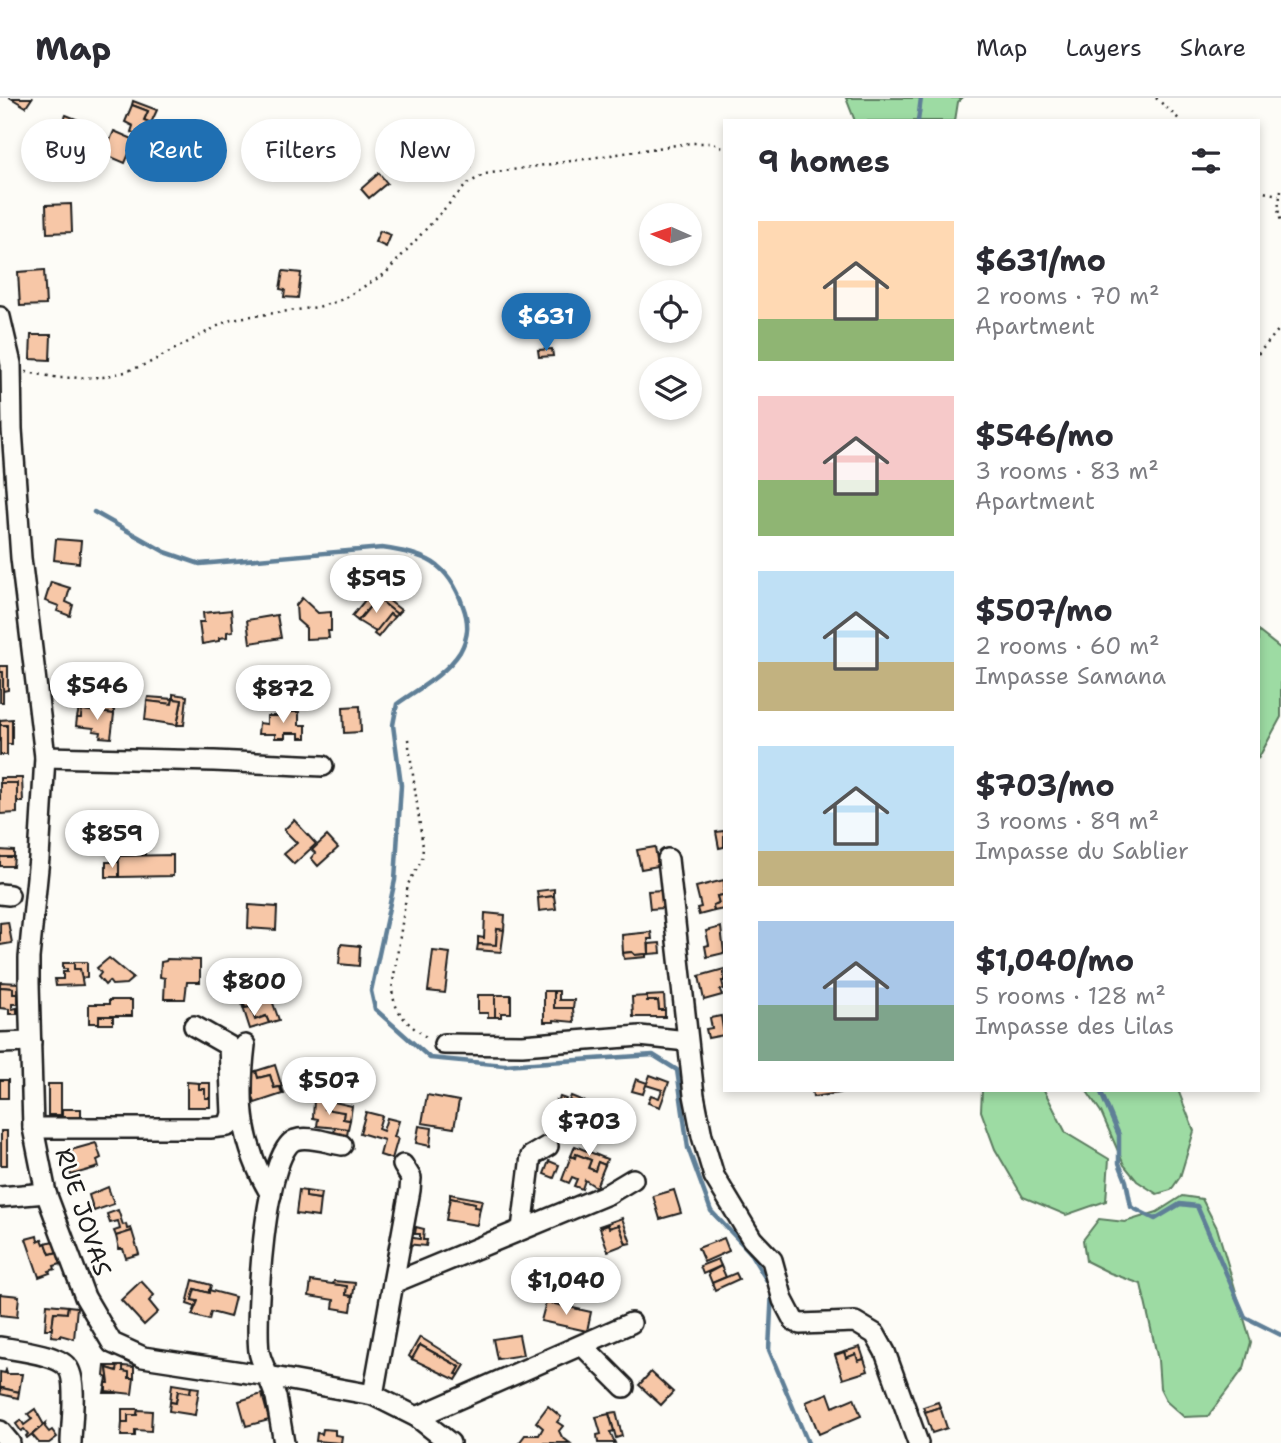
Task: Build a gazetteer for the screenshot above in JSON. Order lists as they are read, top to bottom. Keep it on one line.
{"streets":{"street":["RUE JOVAS"]},"north":"left","page":{"header":"Map","nav":["Map","Layers","Share"],"chip":["Buy","Rent","Filters","New"],"heading":"9 homes","list":[{"name":"$631/mo","note":"2 rooms · 70 m² · Apartment"},{"name":"$546/mo","note":"3 rooms · 83 m² · Apartment"},{"name":"$507/mo","note":"2 rooms · 60 m² · Impasse Samana"},{"name":"$703/mo","note":"3 rooms · 89 m² · Impasse du Sablier"},{"name":"$1,040/mo","note":"5 rooms · 128 m² · Impasse des Lilas"}],"price":["$631","$595","$546","$872","$859","$800","$507","$703","$1,040"]}}
